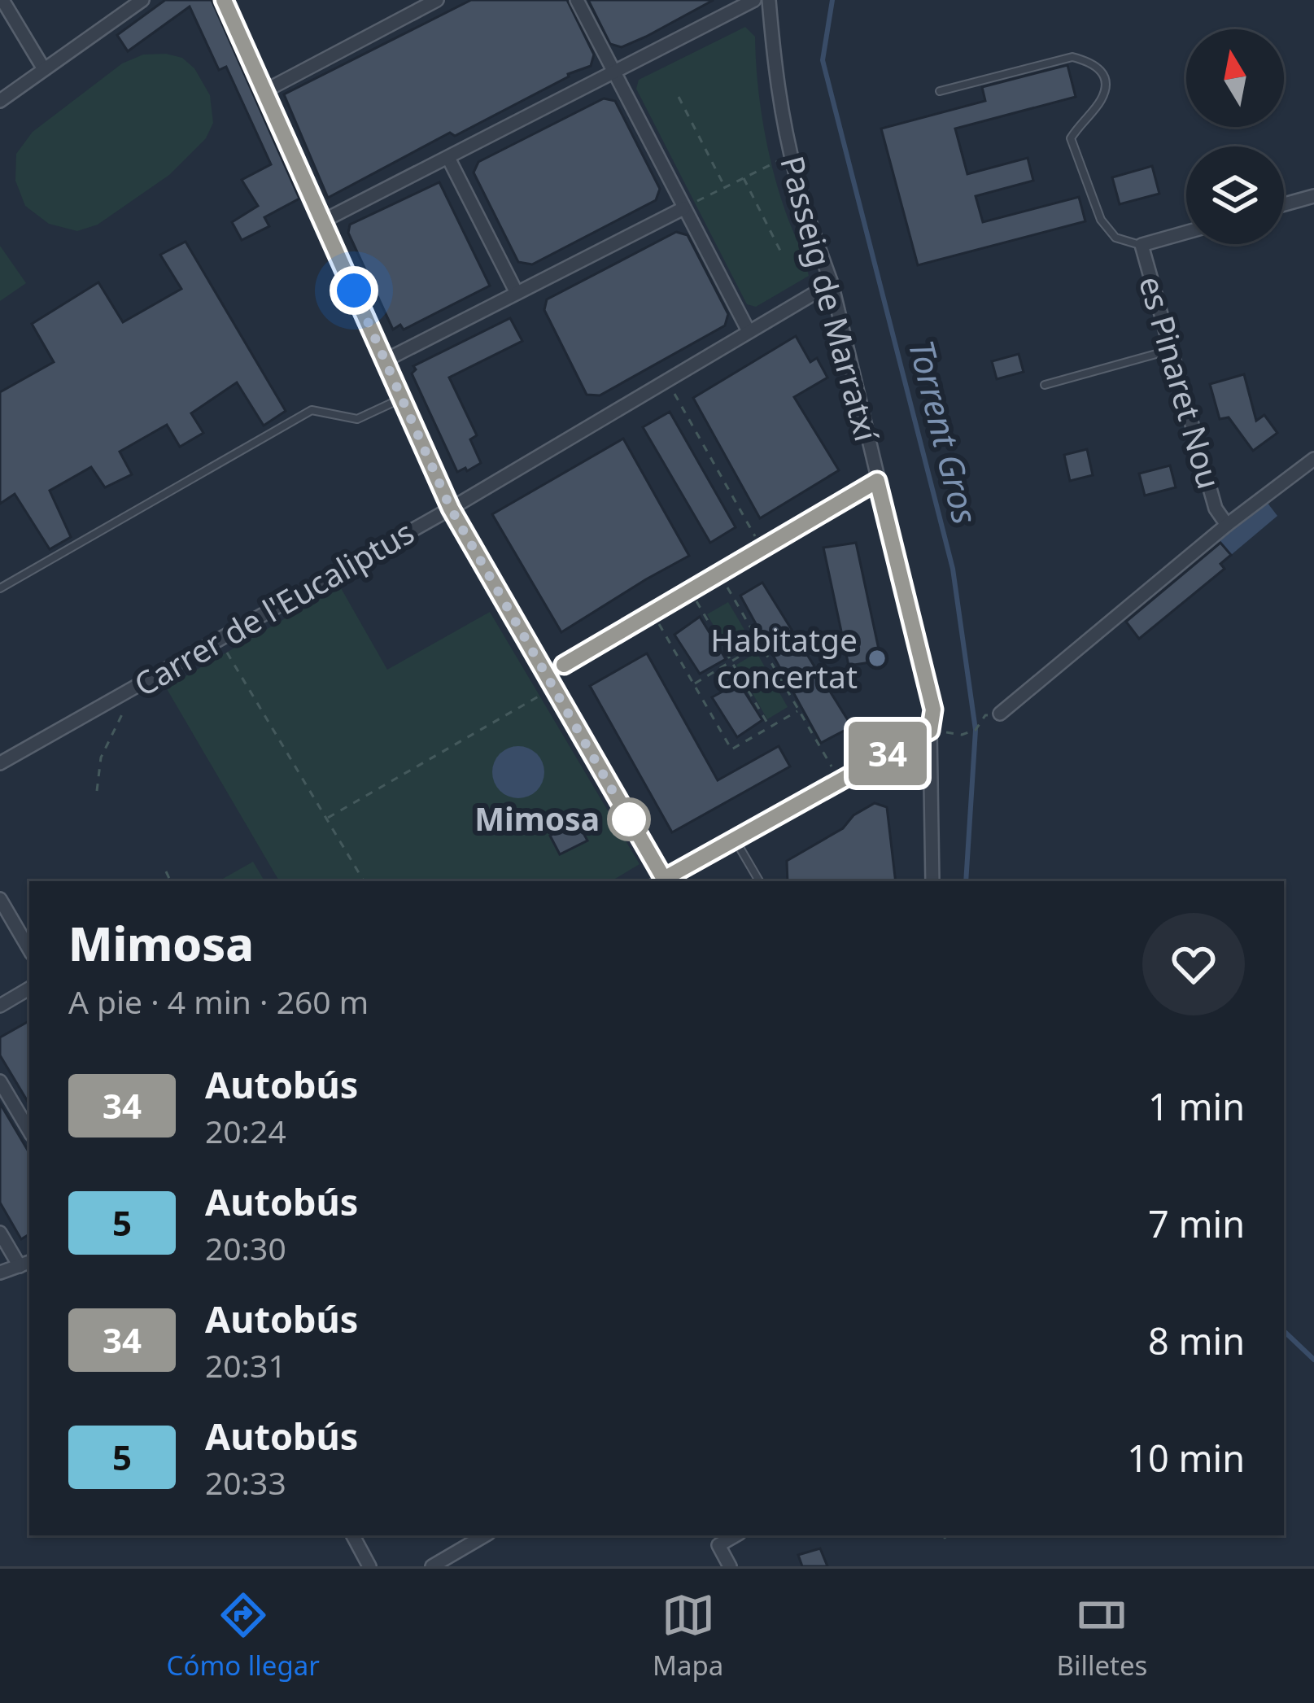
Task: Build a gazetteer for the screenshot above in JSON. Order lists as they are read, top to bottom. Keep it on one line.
{"streets":{"street":["Passeig de Marratxí","es Pinaret Nou","Carrer de l'Eucaliptus"]},"crossings":[["Passeig de Marratxí","Carrer de l'Eucaliptus"]],"water":["Torrent Gros"],"places":["Habitatge concertat","Mimosa"],"lines":["bus line 34"],"north":"top","page":{"on_map":"34","heading":["Mimosa","A pie · 4 min · 260 m"],"list":[{"mark":"34","name":"Autobús","note":"20:24","value":"1 min"},{"mark":"5","name":"Autobús","note":"20:30","value":"7 min"},{"mark":"34","name":"Autobús","note":"20:31","value":"8 min"},{"mark":"5","name":"Autobús","note":"20:33","value":"10 min"}],"tabs":["Cómo llegar","Mapa","Billetes"]}}
